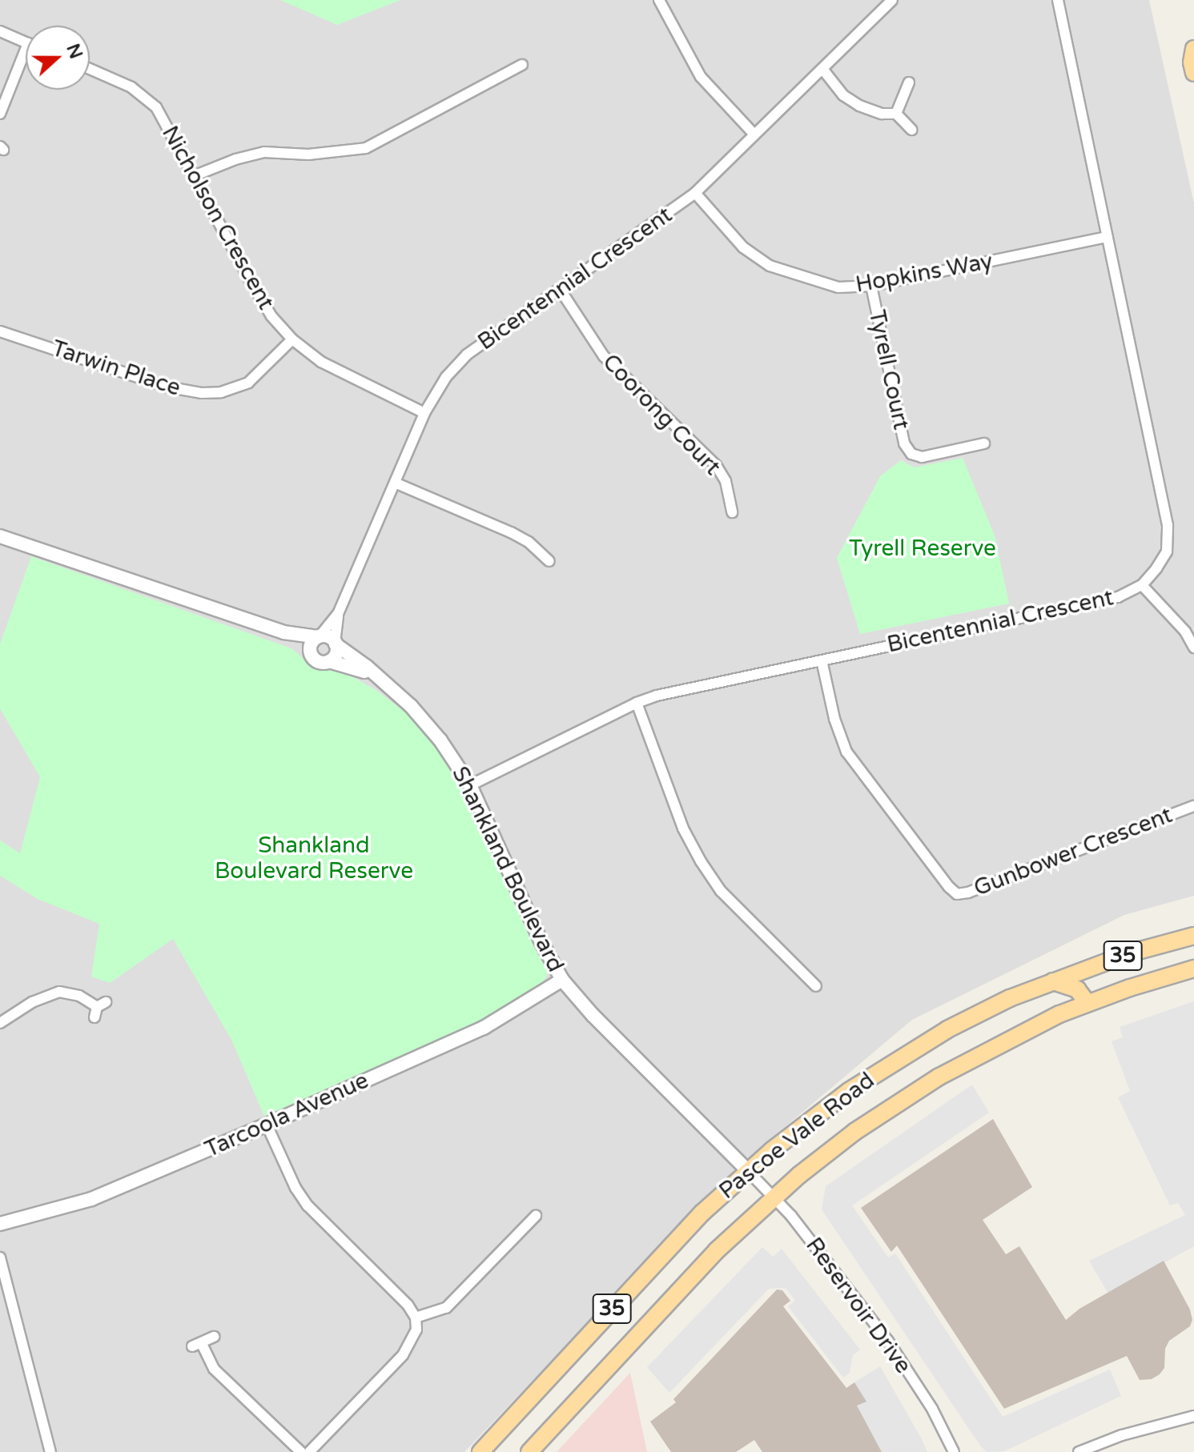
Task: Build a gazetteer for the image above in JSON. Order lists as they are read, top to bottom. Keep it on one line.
{"streets":{"main road":["35","Pascoe Vale Road"],"street":["Nicholson Crescent","Hopkins Way","Bicentennial Crescent","Tarwin Place","Tyrell Court","Coorong Court","Gunbower Crescent","Shankland Boulevard","Tarcoola Avenue","Reservoir Drive"]},"crossings":[["Nicholson Crescent","Bicentennial Crescent"],["Nicholson Crescent","Tarwin Place"],["Hopkins Way","Bicentennial Crescent"],["Hopkins Way","Tyrell Court"],["Bicentennial Crescent","Coorong Court"],["Bicentennial Crescent","Gunbower Crescent"],["Bicentennial Crescent","Shankland Boulevard"],["Shankland Boulevard","Tarcoola Avenue"],["Shankland Boulevard","Pascoe Vale Road"],["Shankland Boulevard","Reservoir Drive"],["Pascoe Vale Road","Reservoir Drive"]],"parks":["Tyrell Reserve","Shankland Boulevard Reserve"],"north":"right"}
